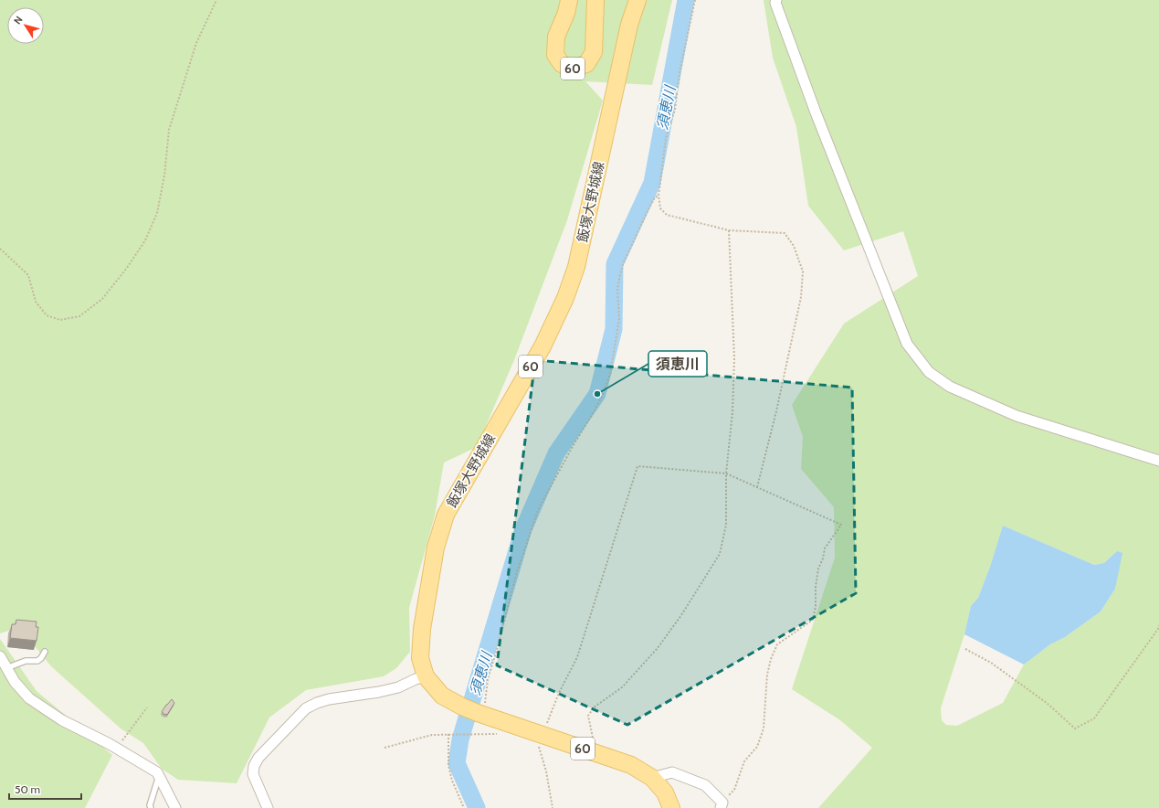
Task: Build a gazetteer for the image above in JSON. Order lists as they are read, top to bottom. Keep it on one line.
{"streets":{"main road":["60","飯塚大野城線"]},"water":["須恵川"],"places":["須恵川"],"scale_bar":"50 m","north":"top left"}
